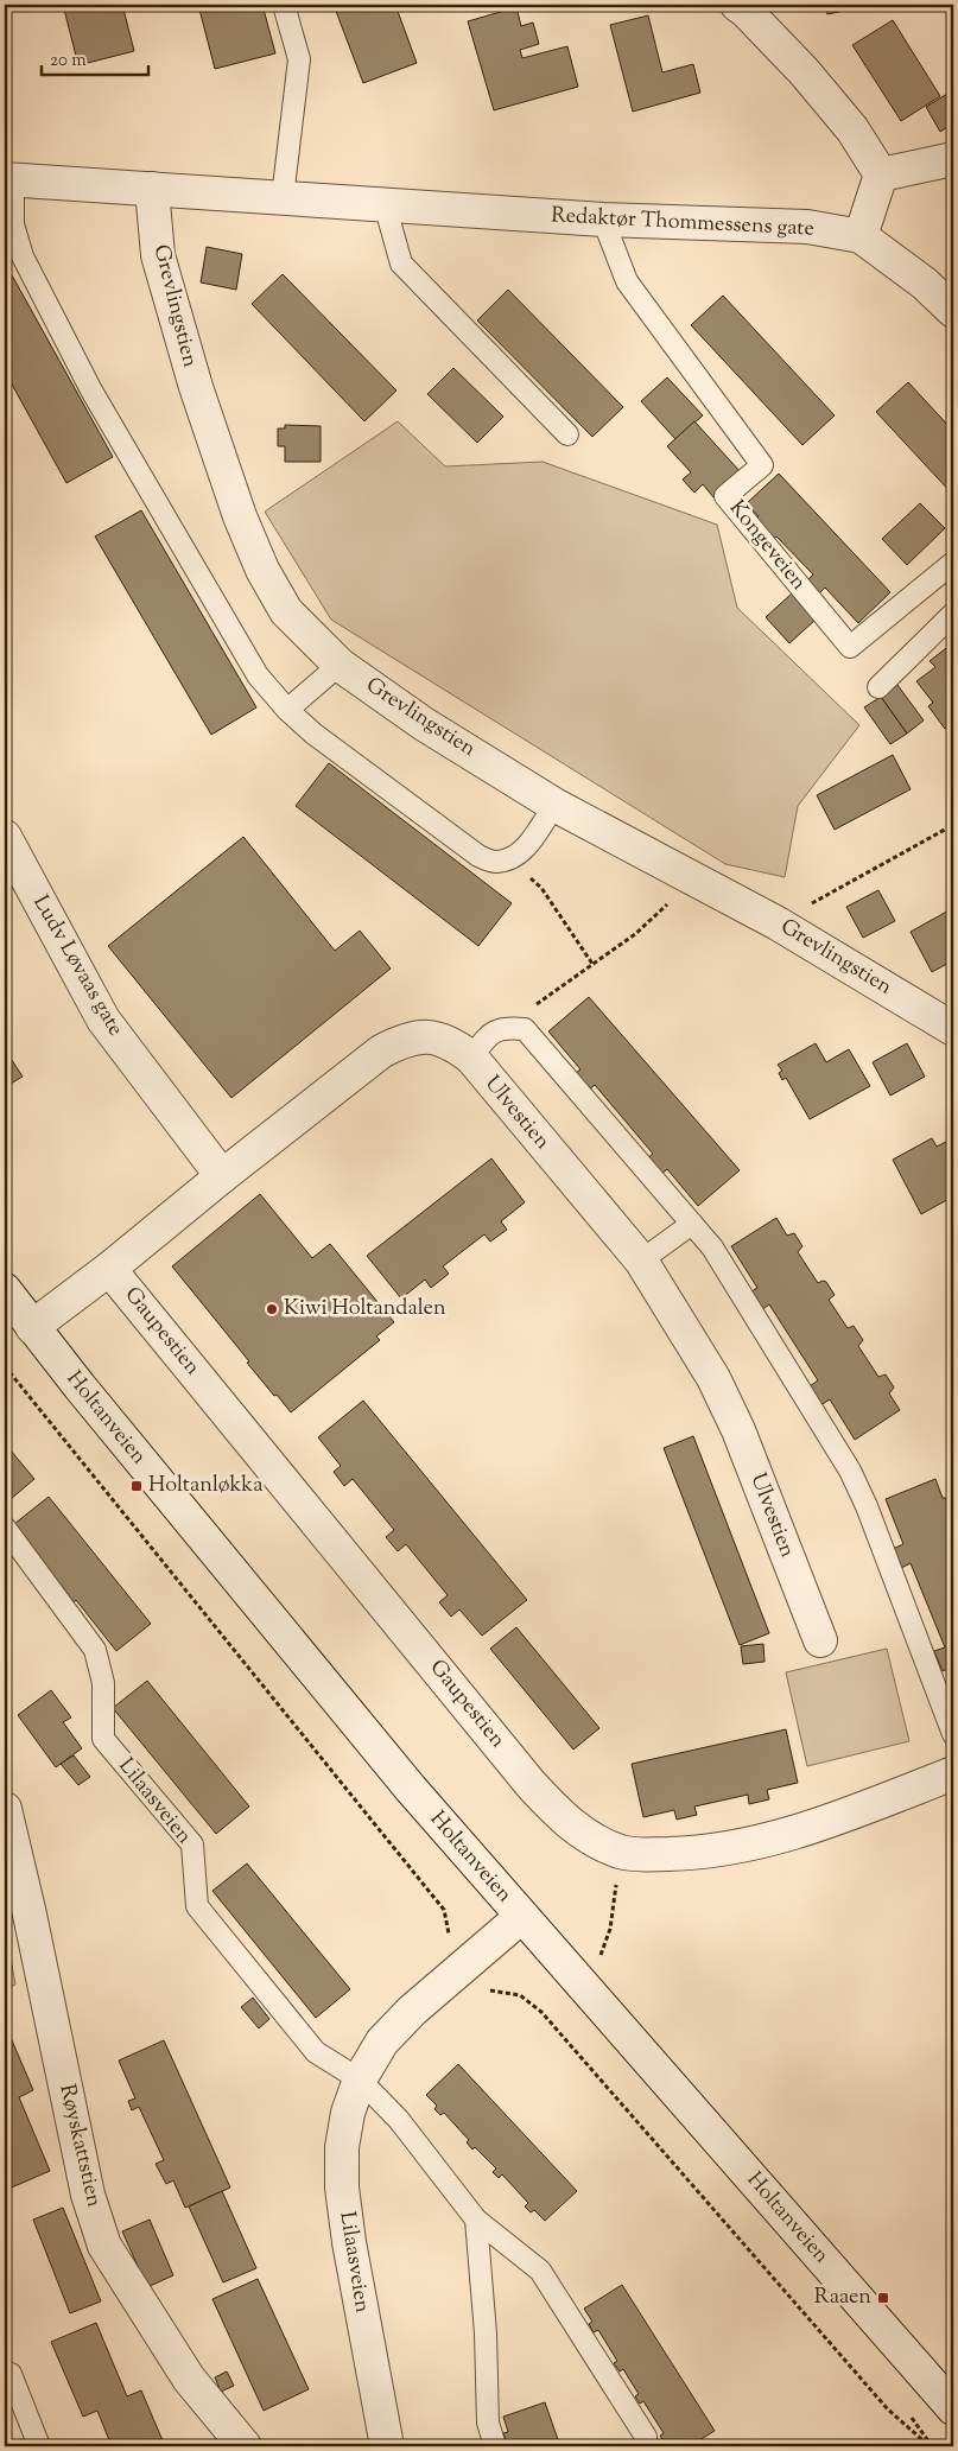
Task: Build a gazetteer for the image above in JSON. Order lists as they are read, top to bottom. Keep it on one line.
{"streets":{"street":["Redaktør Thommessens gate","Grevlingstien","Ludv Løvaas gate","Ulvestien","Gaupestien","Holtanveien","Lilaasveien","Røyskattstien"],"lane":["Kongeveien"]},"crossings":[["Redaktør Thommessens gate","Grevlingstien"],["Redaktør Thommessens gate","Kongeveien"],["Ludv Løvaas gate","Ulvestien"],["Ulvestien","Gaupestien"],["Ulvestien","Holtanveien"],["Holtanveien","Lilaasveien"]],"places":{"other":["Kiwi Holtandalen"],"transit":["Holtanløkka","Raaen"]},"scale_bar":"20 m"}
